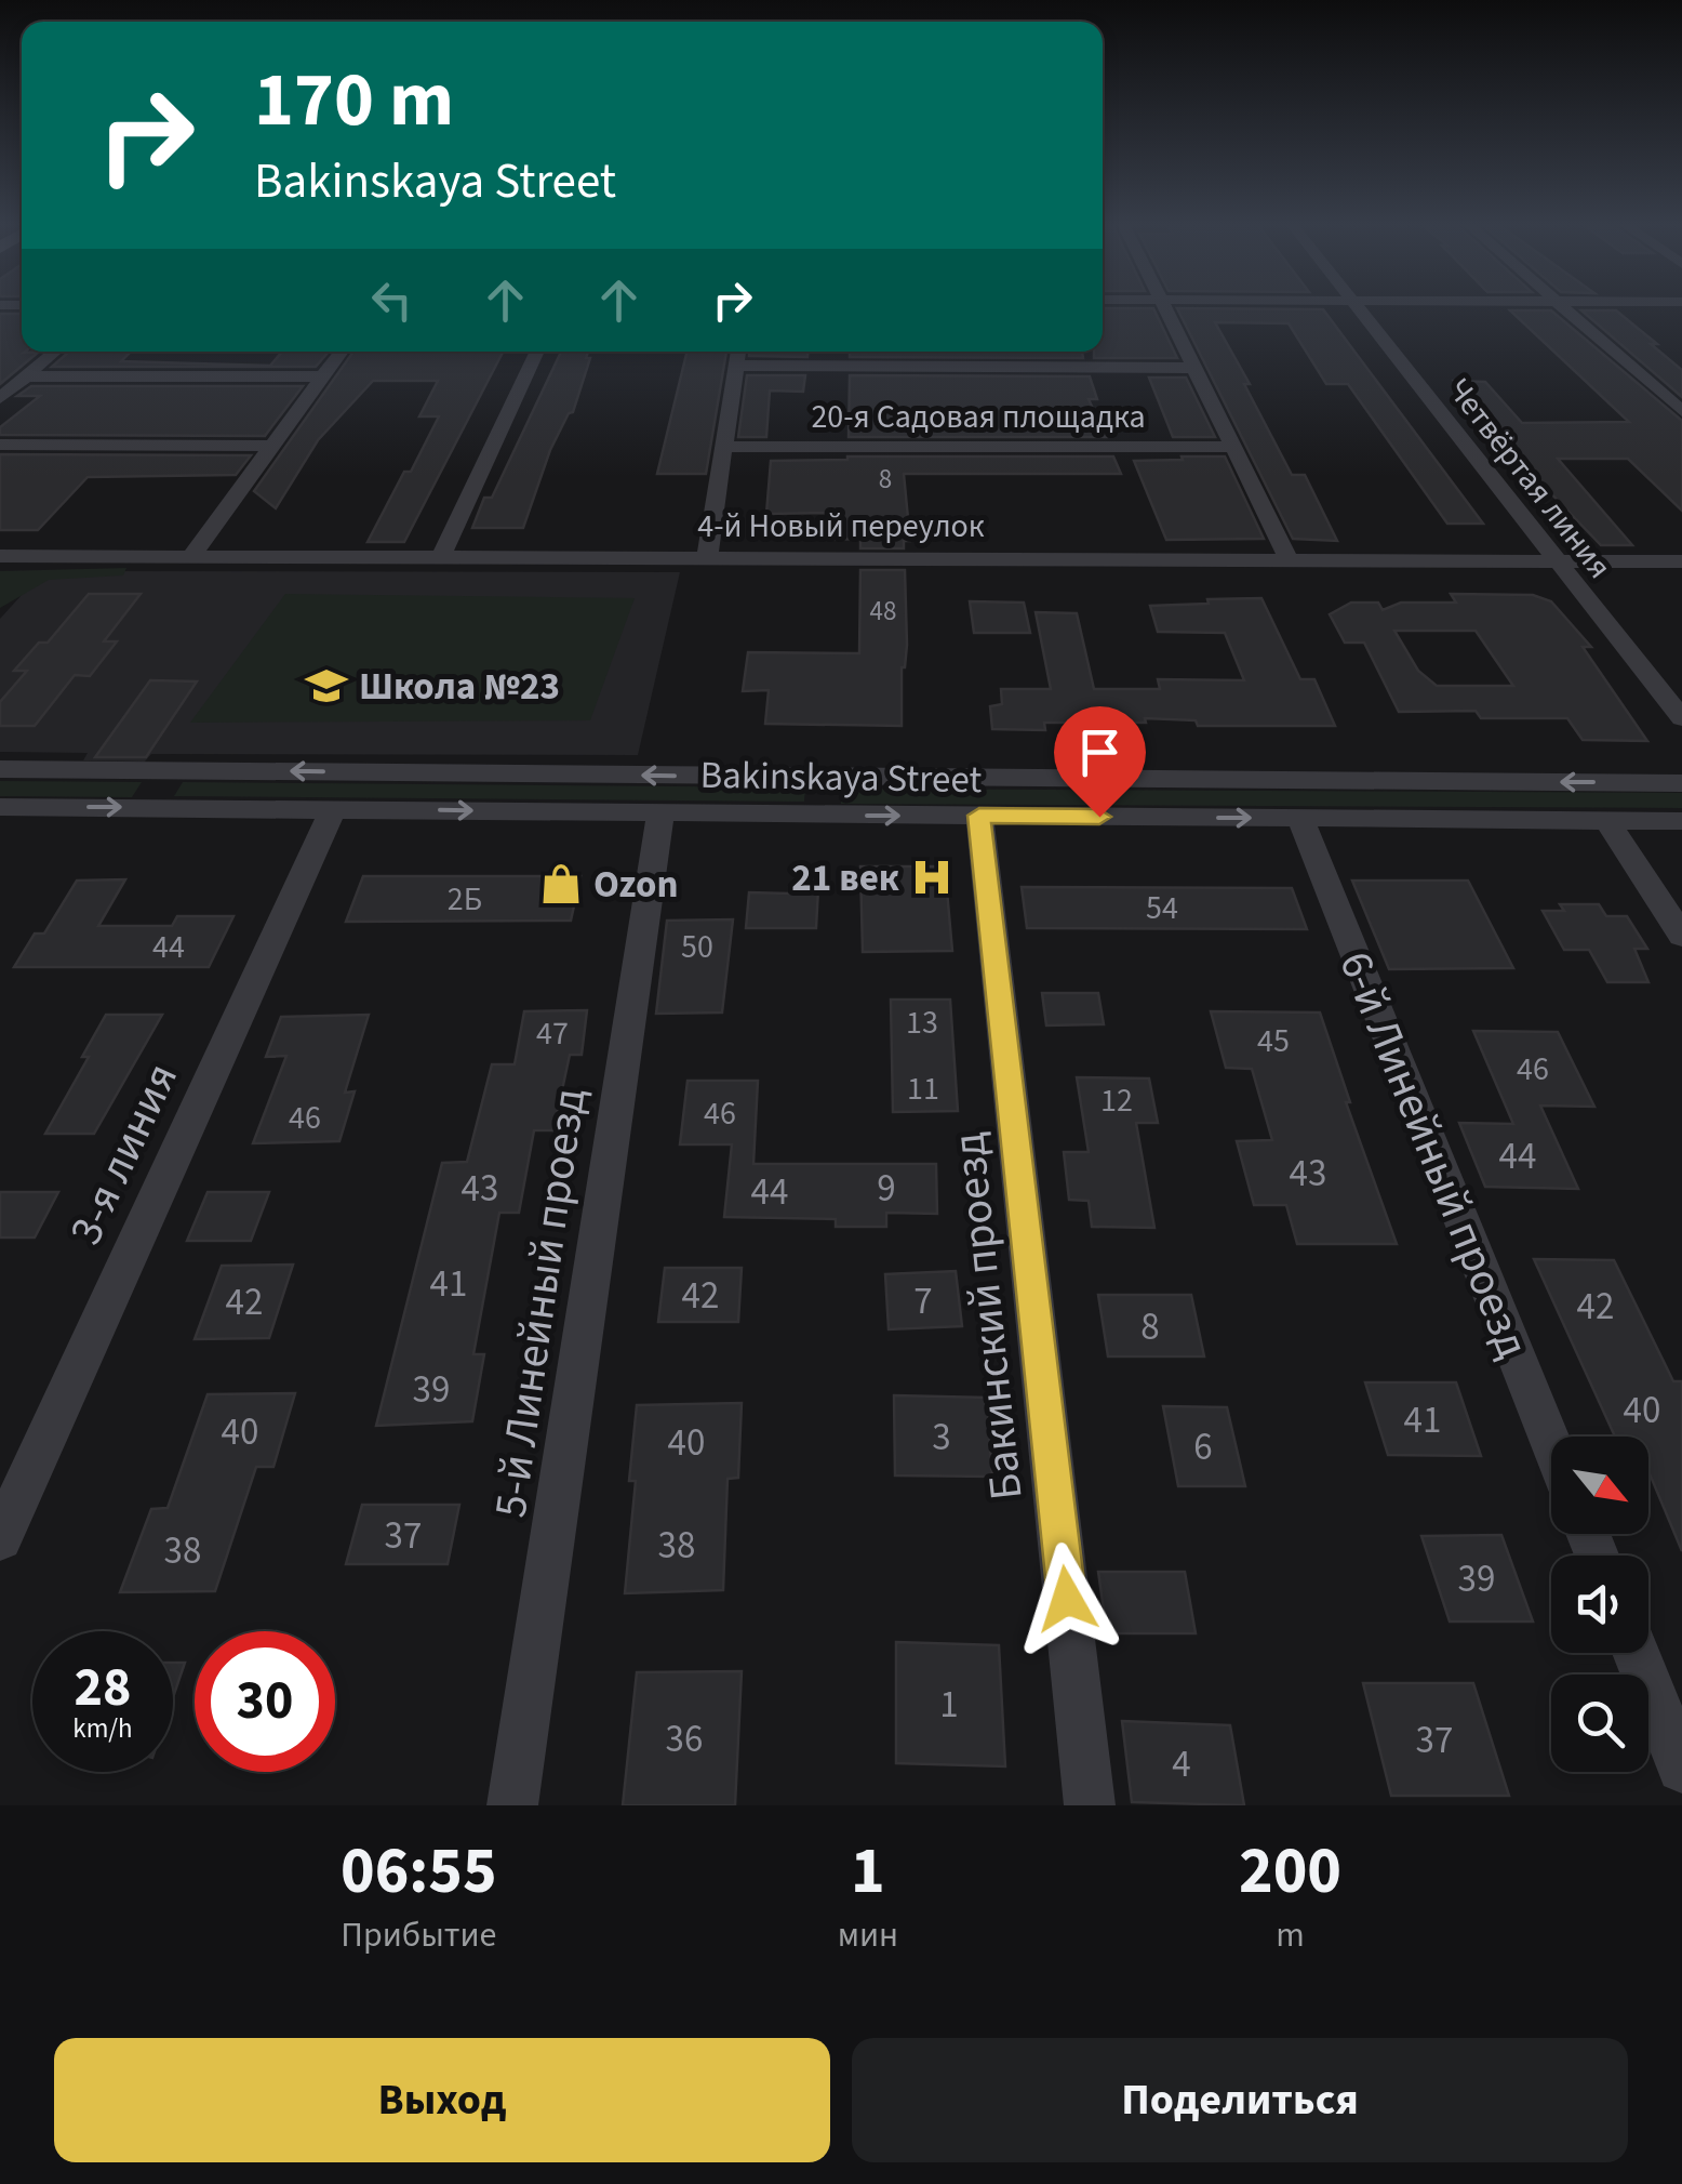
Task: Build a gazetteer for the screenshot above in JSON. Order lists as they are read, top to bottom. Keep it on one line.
{"streets":{"street":["20-я Садовая площадка","Четвёртая линия","4-й Новый переулок","Bakinskaya Street","3-я линия","6-й Линейный проезд","5-й Линейный проезд","Бакинский проезд"]},"crossings":[["Четвёртая линия","4-й Новый переулок"],["Bakinskaya Street","3-я линия"],["Bakinskaya Street","6-й Линейный проезд"],["Bakinskaya Street","5-й Линейный проезд"],["Bakinskaya Street","Бакинский проезд"]],"places":{"school or university":["Школа №23"],"hospital":["21 век"],"shop":["Ozon"]},"house_numbers":["8","48","2Б","54","44","50","13","47","45","46","11","12","46","46","44","43","43","9","44","41","42","7","42","42","8","39","40","41","40","3","40","6","37","38","38","39","1","36","37","4"],"north":"bottom right","page":{"turn":["170 m","Bakinskaya Street"],"speed":"28 km/h","limit":"30","eta":["06:55","Прибытие","1","мин","200","m"],"buttons":["Выход","Поделиться"]}}
